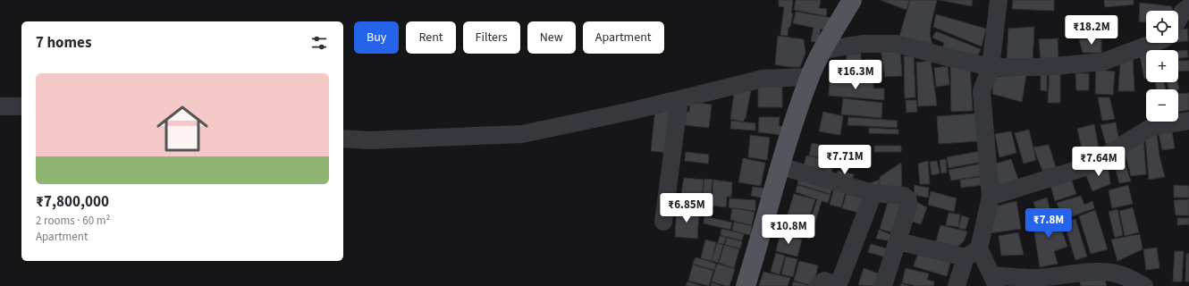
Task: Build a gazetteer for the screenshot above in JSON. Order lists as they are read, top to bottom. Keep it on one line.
{"page":{"map_buttons":["+","−"],"price":["₹18.2M","₹16.3M","₹7.71M","₹7.64M","₹6.85M","₹7.8M","₹10.8M"],"chip":["Buy","Rent","Filters","New","Apartment"],"heading":"7 homes","list":[{"name":"₹7,800,000","note":"2 rooms · 60 m² · Apartment"}]}}
